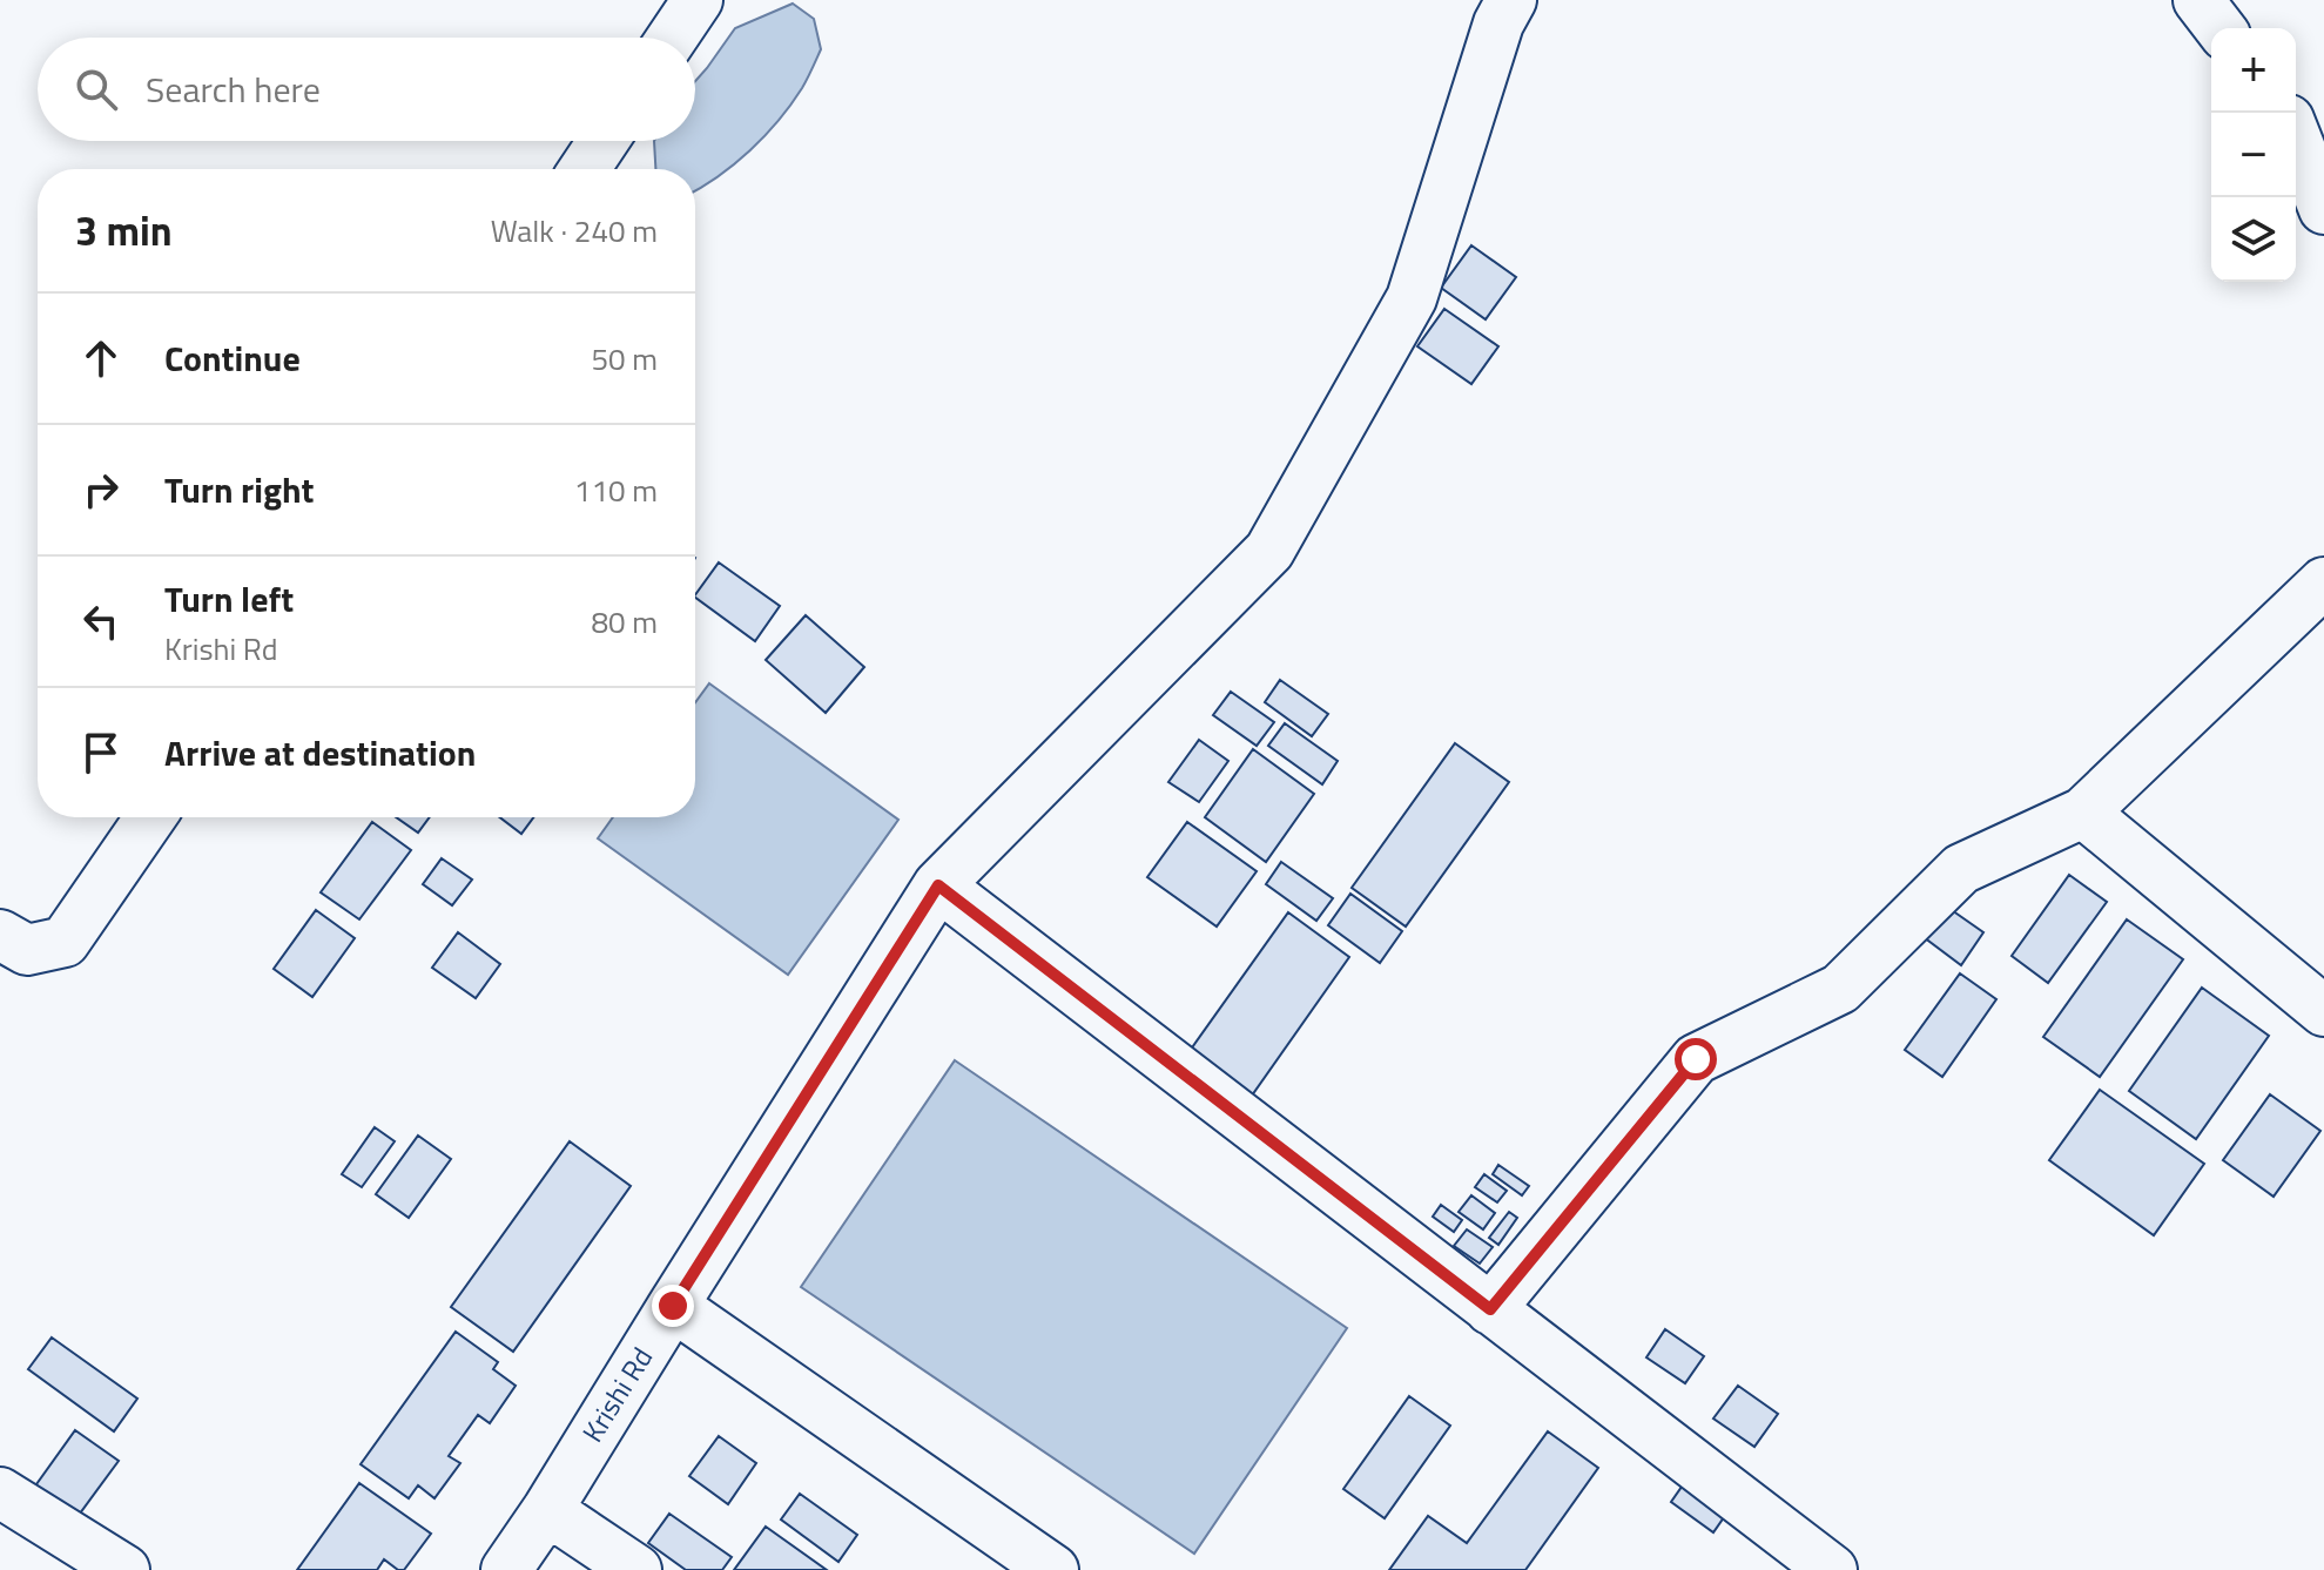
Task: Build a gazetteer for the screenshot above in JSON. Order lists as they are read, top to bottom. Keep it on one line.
{"streets":{"street":["Krishi Rd"]},"page":{"map_buttons":["+","−"],"search":"Search here","heading":["3 min","Walk · 240 m"],"list":[["Continue","50 m"],["Turn right","110 m"],["Turn left","Krishi Rd","80 m"],"Arrive at destination"]}}
